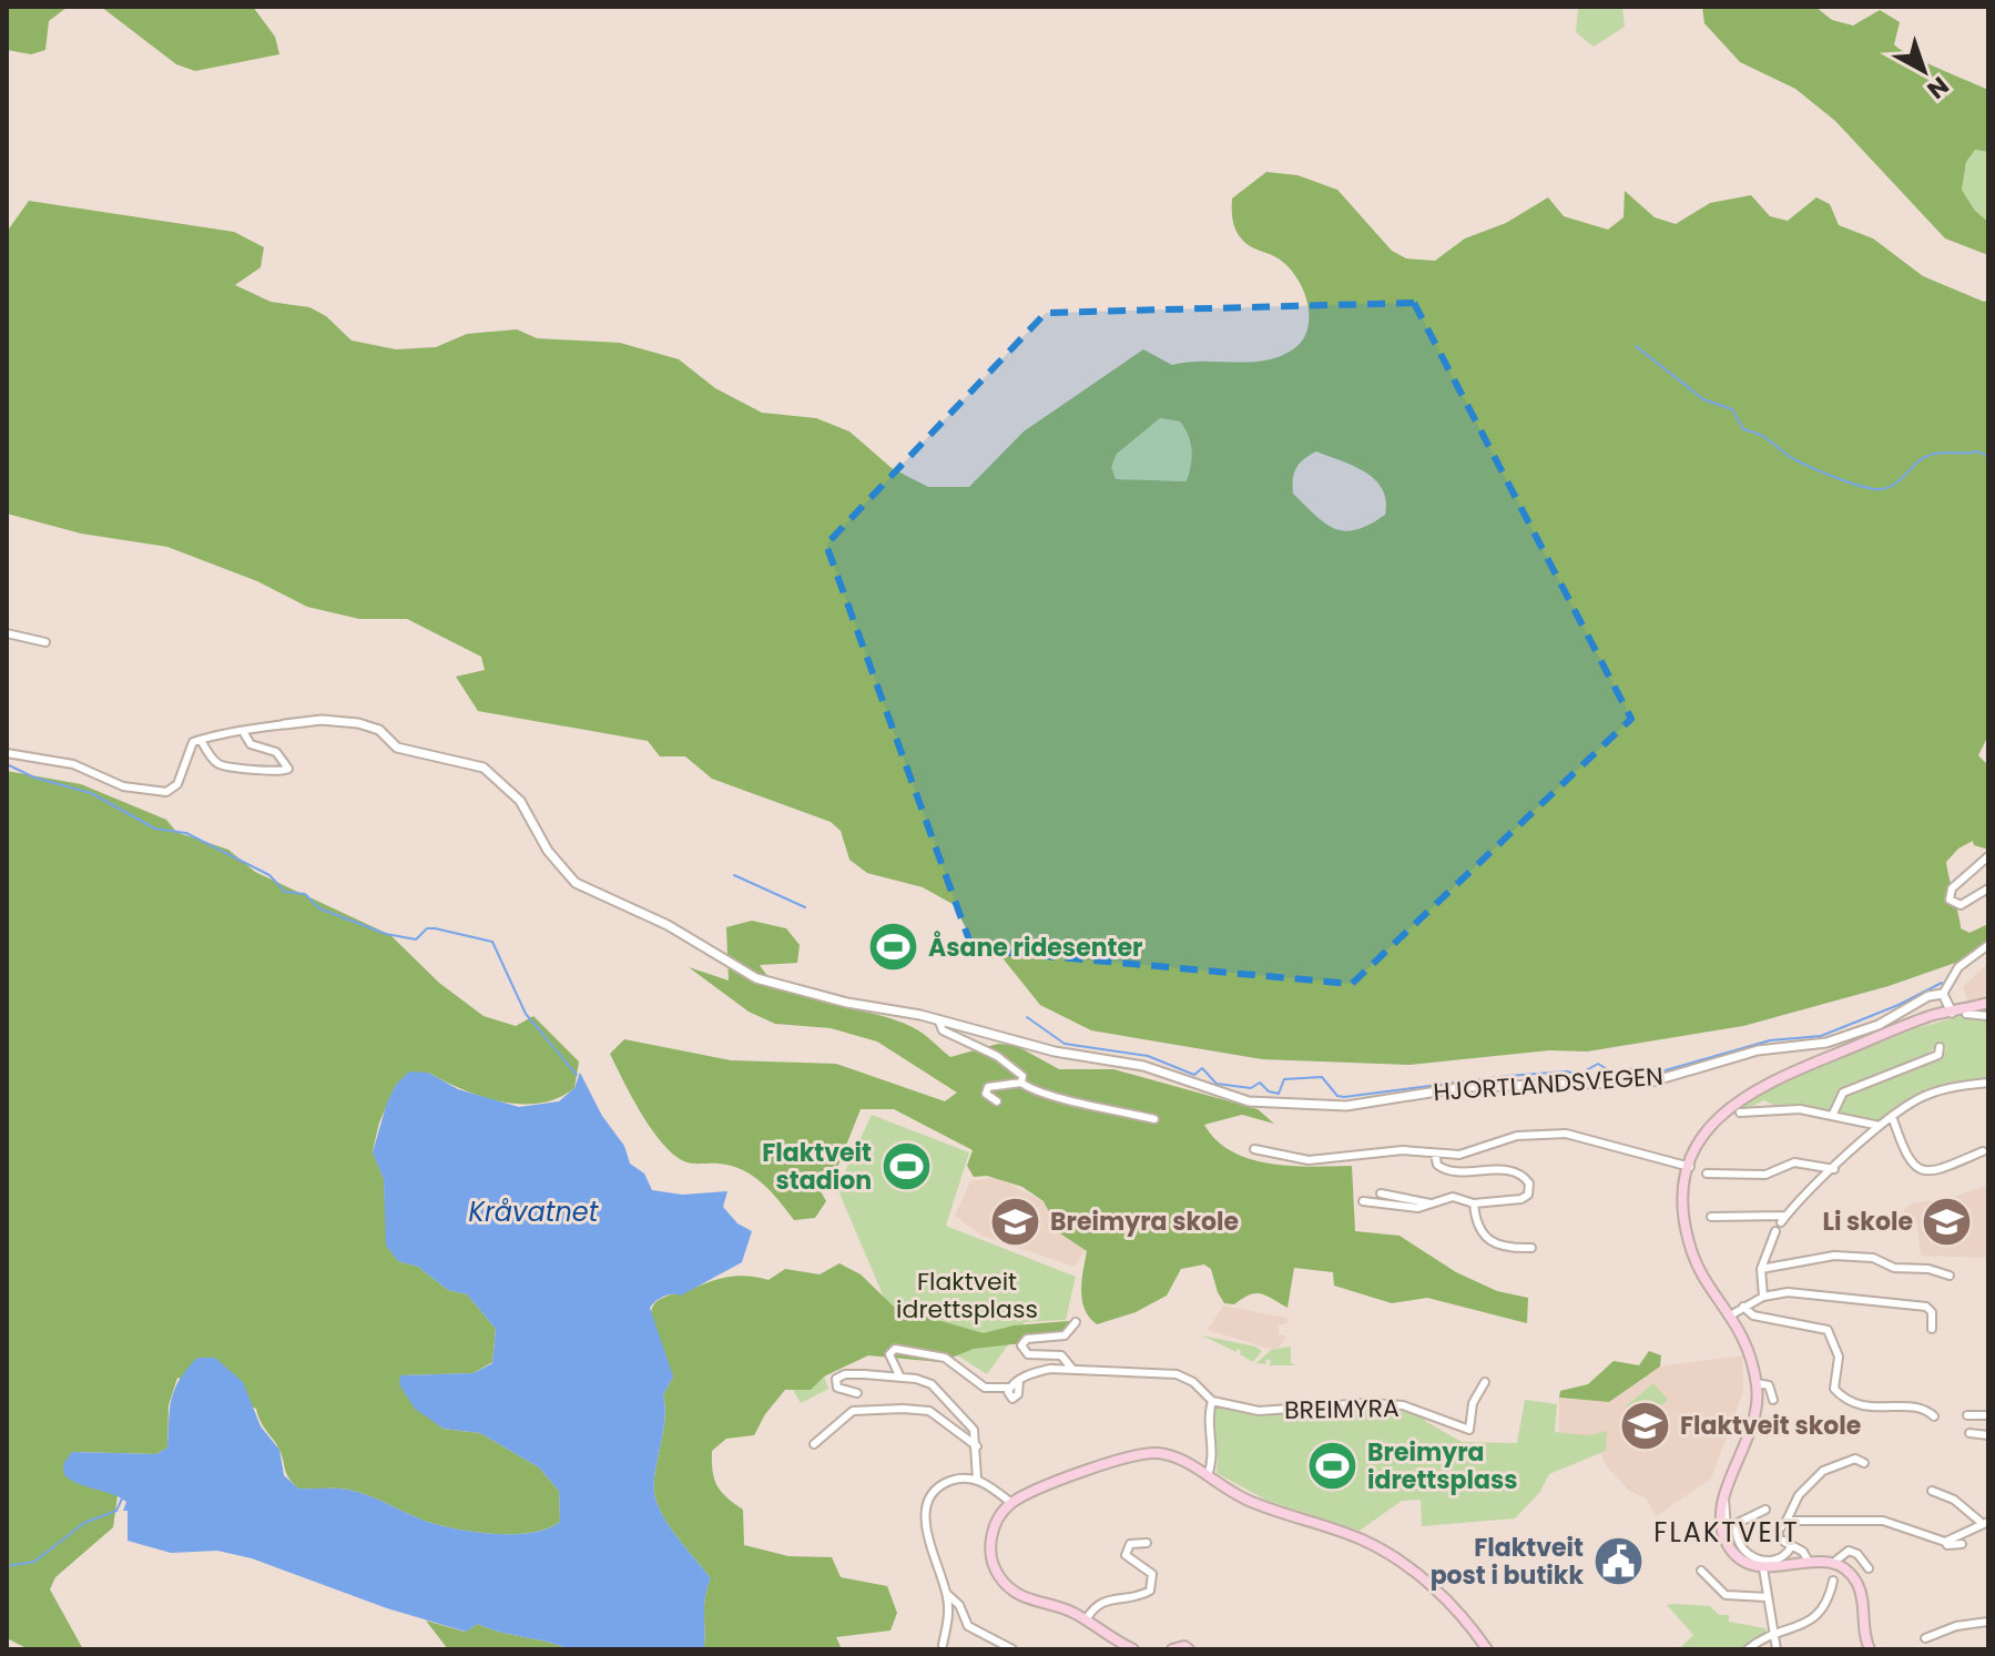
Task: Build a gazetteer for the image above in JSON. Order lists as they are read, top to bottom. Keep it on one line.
{"streets":{"street":["HJORTLANDSVEGEN","BREIMYRA"]},"districts":["FLAKTVEIT"],"water":["Kråvatnet"],"parks":["Flaktveit idrettsplass"],"places":{"sports":["Åsane ridesenter","Flaktveit stadion","Breimyra idrettsplass"],"school or university":["Breimyra skole","Li skole","Flaktveit skole"],"public building":["Flaktveit post i butikk"]},"north":"bottom right"}
